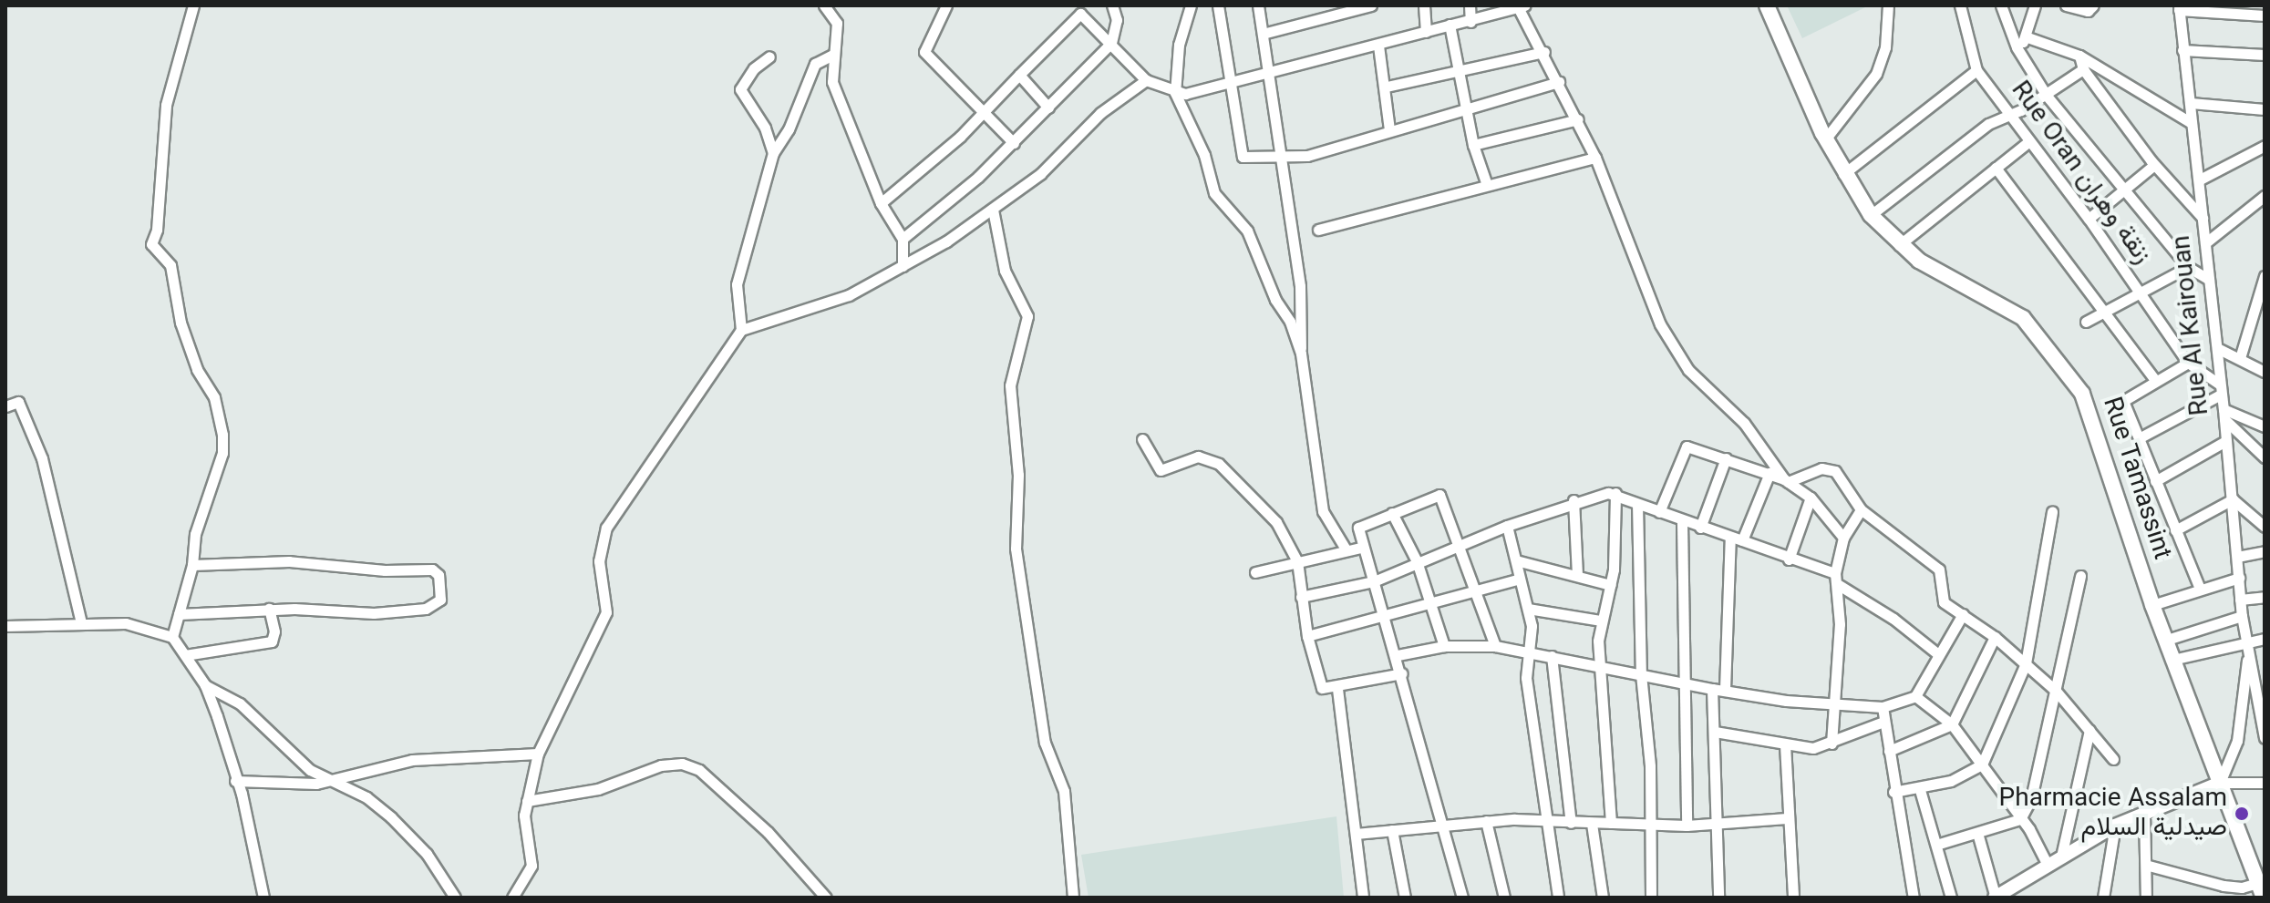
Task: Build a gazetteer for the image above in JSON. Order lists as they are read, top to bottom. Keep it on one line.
{"streets":{"main road":["Rue Tamassint"],"street":["Rue Oran زنقة وهران","Rue Al Kairouan"]},"crossings":[["Rue Oran زنقة وهران","Rue Al Kairouan"],["Rue Al Kairouan","Rue Tamassint"]],"places":["Pharmacie Assalam صيدلية السلام"]}
